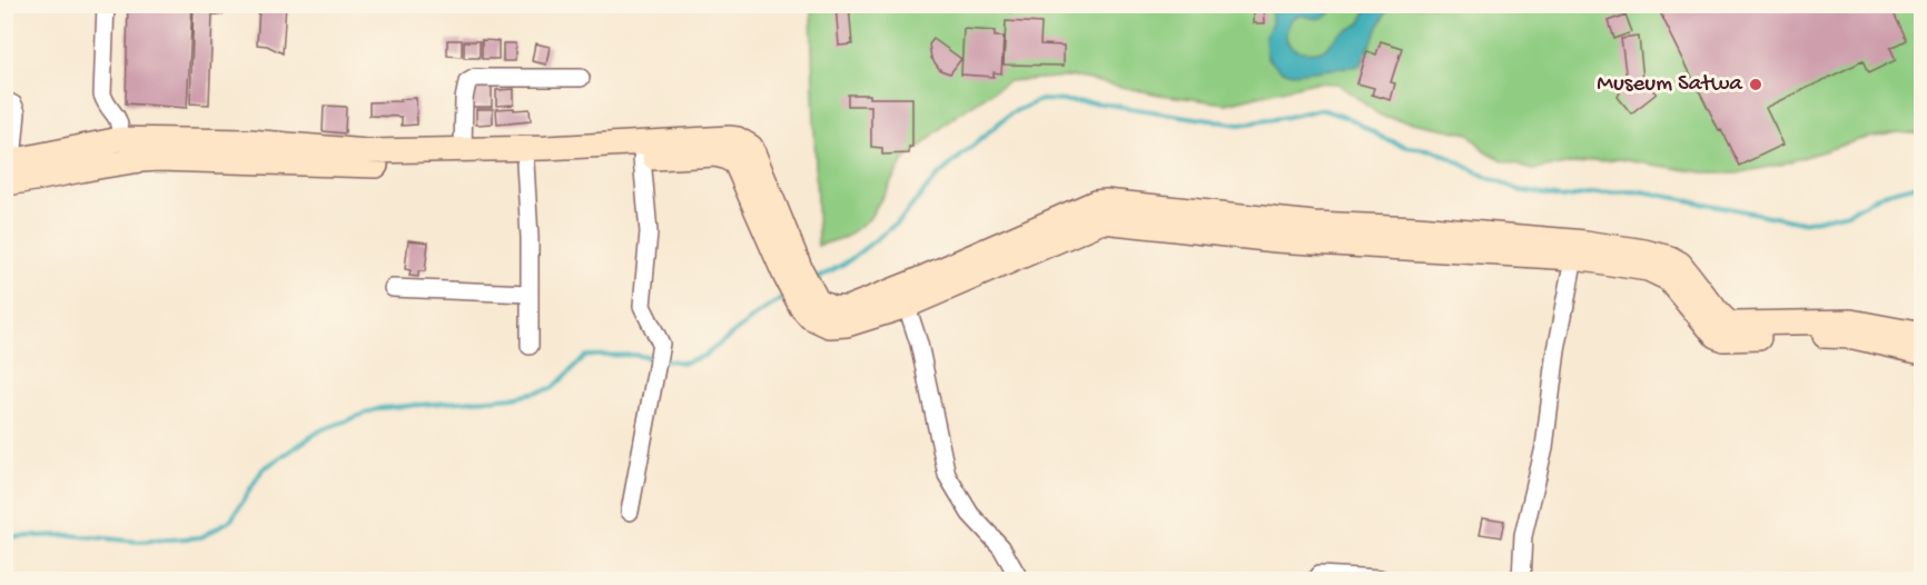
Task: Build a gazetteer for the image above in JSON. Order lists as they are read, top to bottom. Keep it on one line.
{"places":["Museum Satwa"]}
